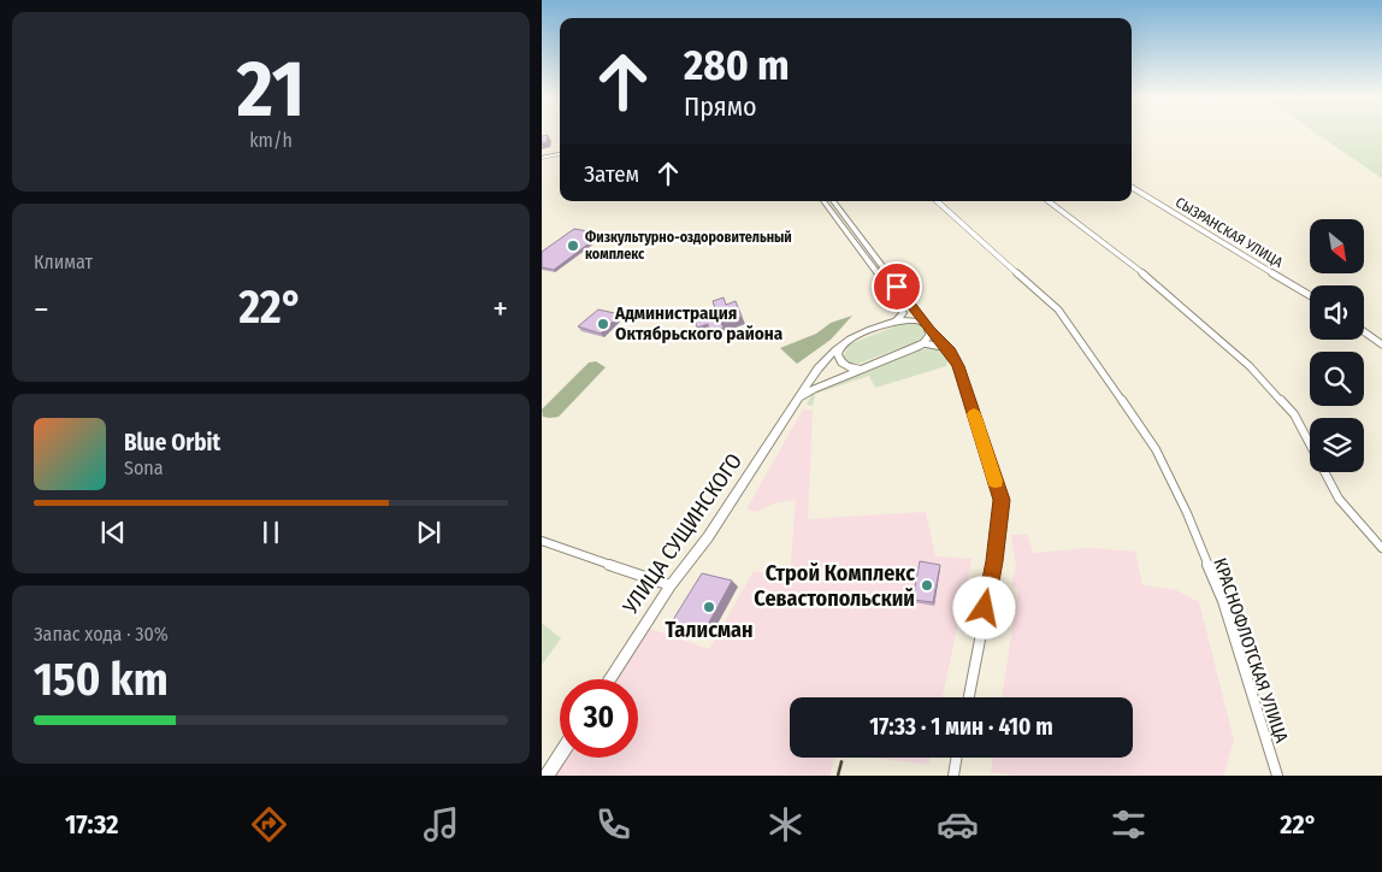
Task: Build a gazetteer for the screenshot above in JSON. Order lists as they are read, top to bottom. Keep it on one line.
{"streets":{"street":["СЫЗРАНСКАЯ УЛИЦА","УЛИЦА СУЩИНСКОГО","КРАСНОФЛОТСКАЯ УЛИЦА"]},"places":["Физкультурно-оздоровительный комплекс","Администрация Октябрьского района","Строй Комплекс Севастопольский","Талисман"],"north":"bottom right","page":{"tile":[["21","km/h"],"Климат",["Запас хода · 30%","150 km"]],"turn":["280 m","Прямо"],"then":"Затем","heat":["−","22°","+"],"song":["Blue Orbit","Sona"],"limit":"30","trip":"17:33 · 1 мин · 410 m","tabs":["17:32","22°"]}}
